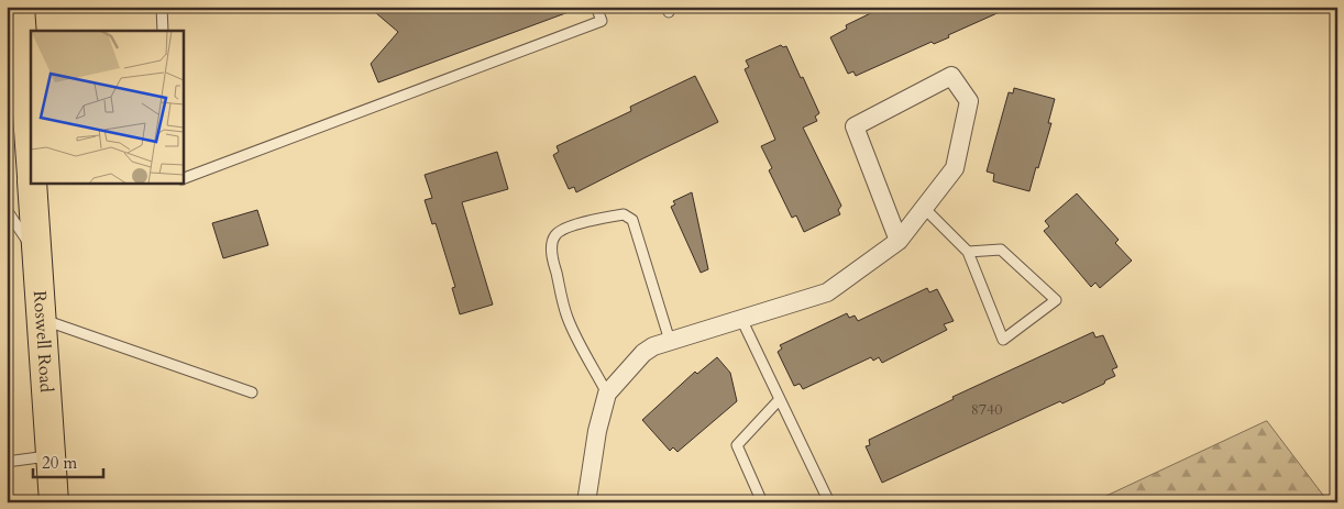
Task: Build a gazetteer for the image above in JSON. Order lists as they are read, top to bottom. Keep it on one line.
{"streets":{"main road":["Roswell Road"]},"house_numbers":["8740"],"scale_bar":"20 m"}
